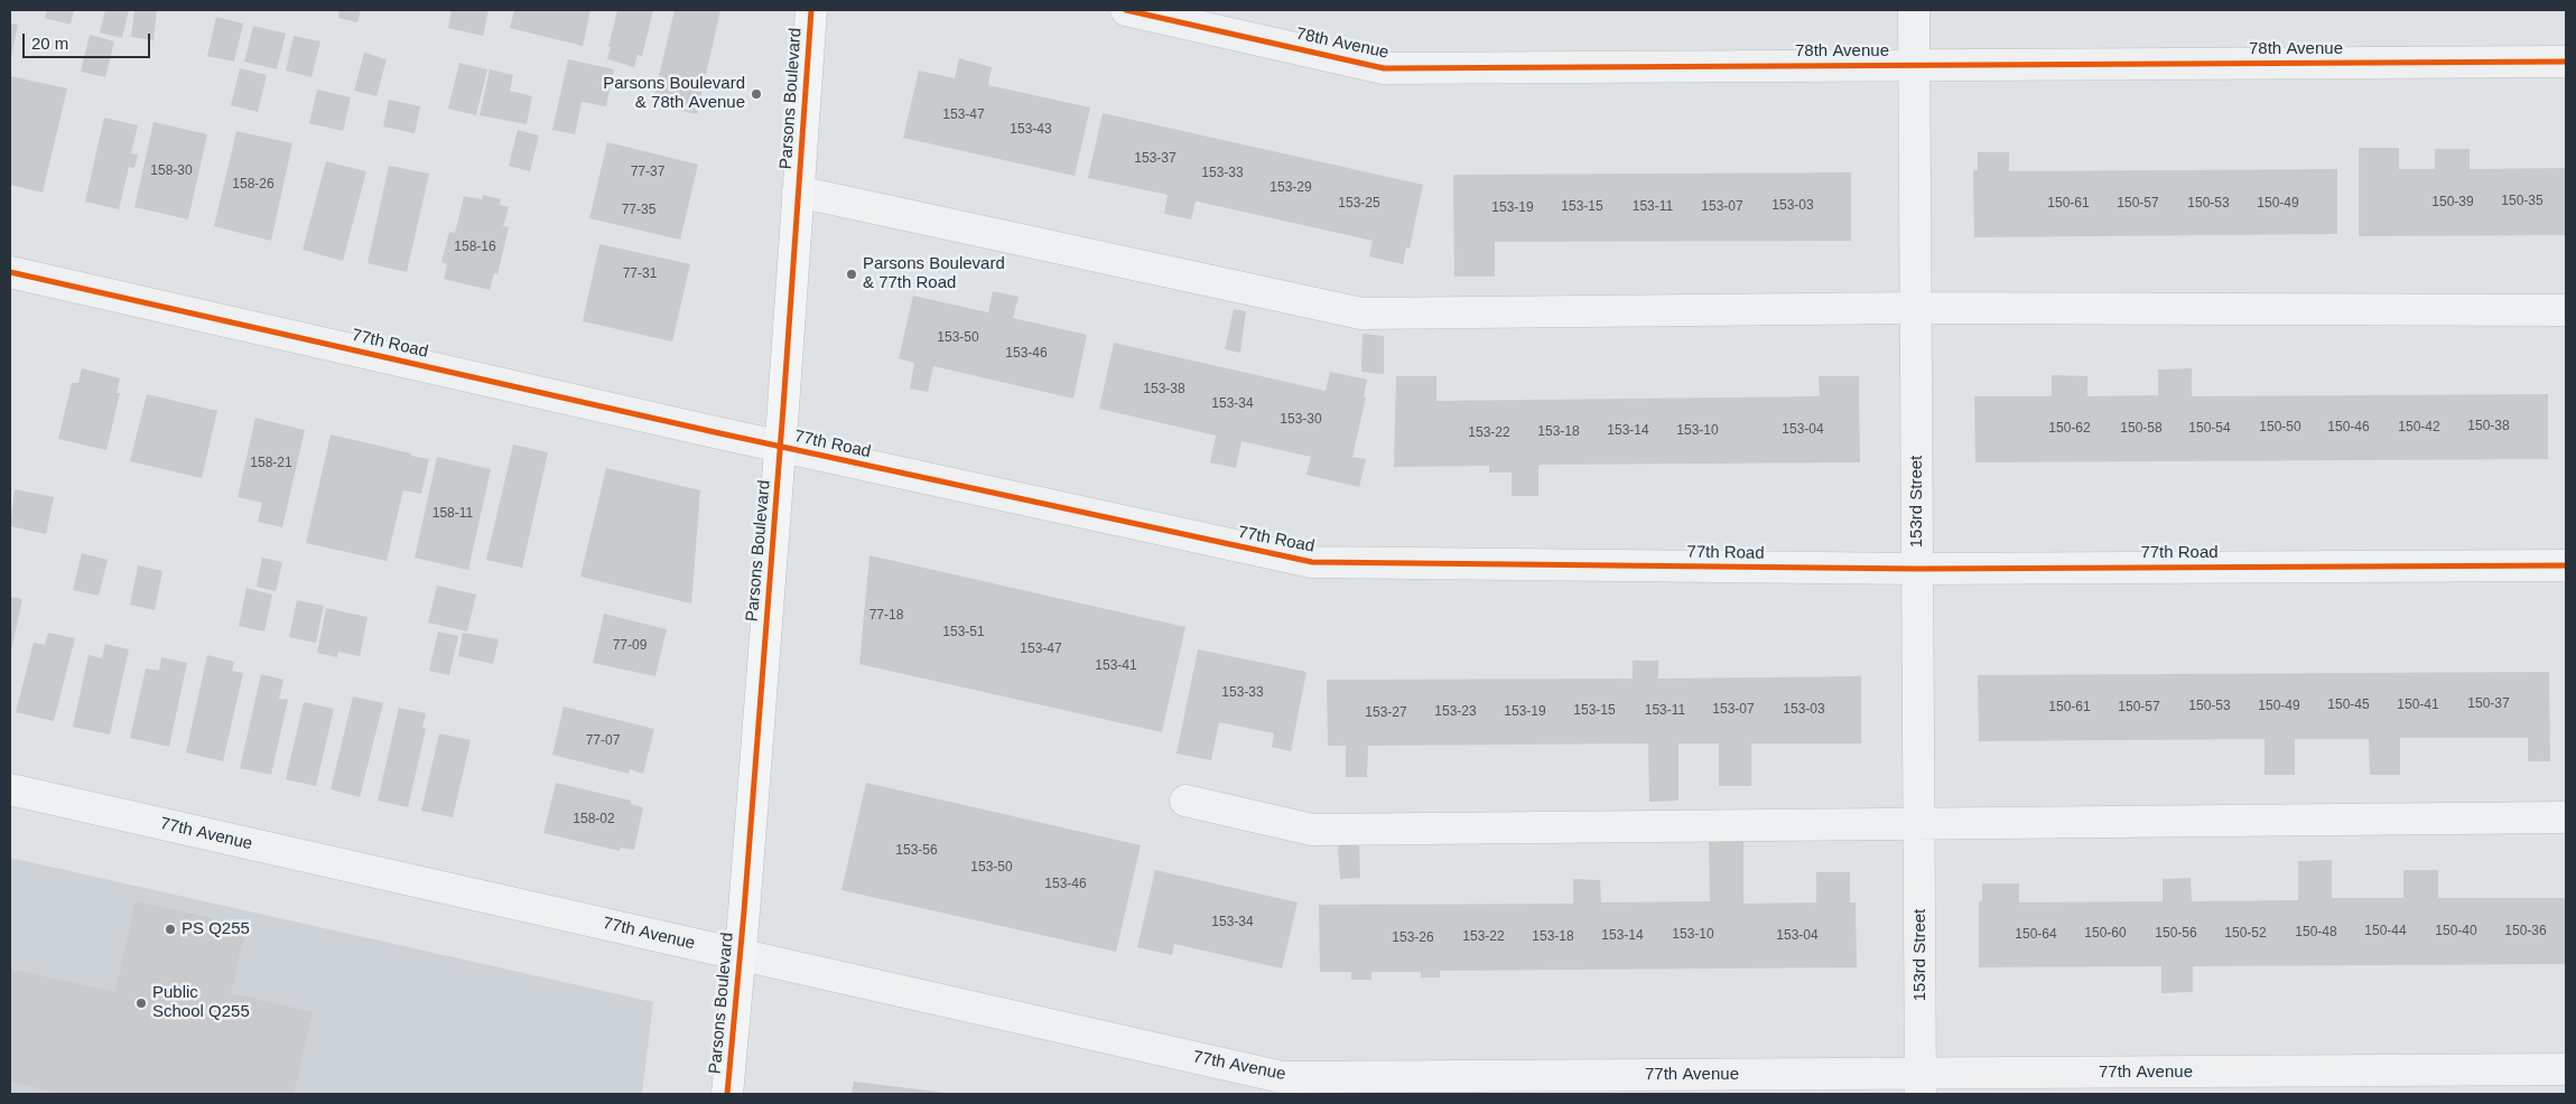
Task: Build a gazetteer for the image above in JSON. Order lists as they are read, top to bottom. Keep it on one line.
{"streets":{"main road":["Parsons Boulevard"],"street":["78th Avenue","77th Road","153rd Street","77th Avenue"]},"crossings":[["78th Avenue","153rd Street"],["Parsons Boulevard","77th Road"],["Parsons Boulevard","77th Avenue"],["77th Road","153rd Street"],["153rd Street","77th Avenue"]],"places":["Parsons Boulevard & 78th Avenue","Parsons Boulevard & 77th Road","PS Q255","Public School Q255"],"house_numbers":["153-47","153-43","153-37","158-30","77-37","153-33","158-26","153-29","150-35","150-39","153-25","150-61","150-57","150-53","150-49","153-03","153-15","153-11","153-07","153-19","77-35","158-16","77-31","153-50","153-46","153-38","153-34","153-30","150-38","150-50","150-46","150-42","150-62","150-58","150-54","153-04","153-14","153-10","153-18","153-22","158-21","158-11","77-18","153-51","77-09","153-47","153-41","153-33","150-37","150-45","150-41","150-53","150-49","150-61","150-57","153-07","153-03","153-15","153-11","153-23","153-19","153-27","77-07","158-02","153-56","153-50","153-46","153-34","150-44","150-40","150-36","150-48","150-60","150-56","150-52","153-10","150-64","153-14","153-04","153-22","153-18","153-26"],"scale_bar":"20 m"}
